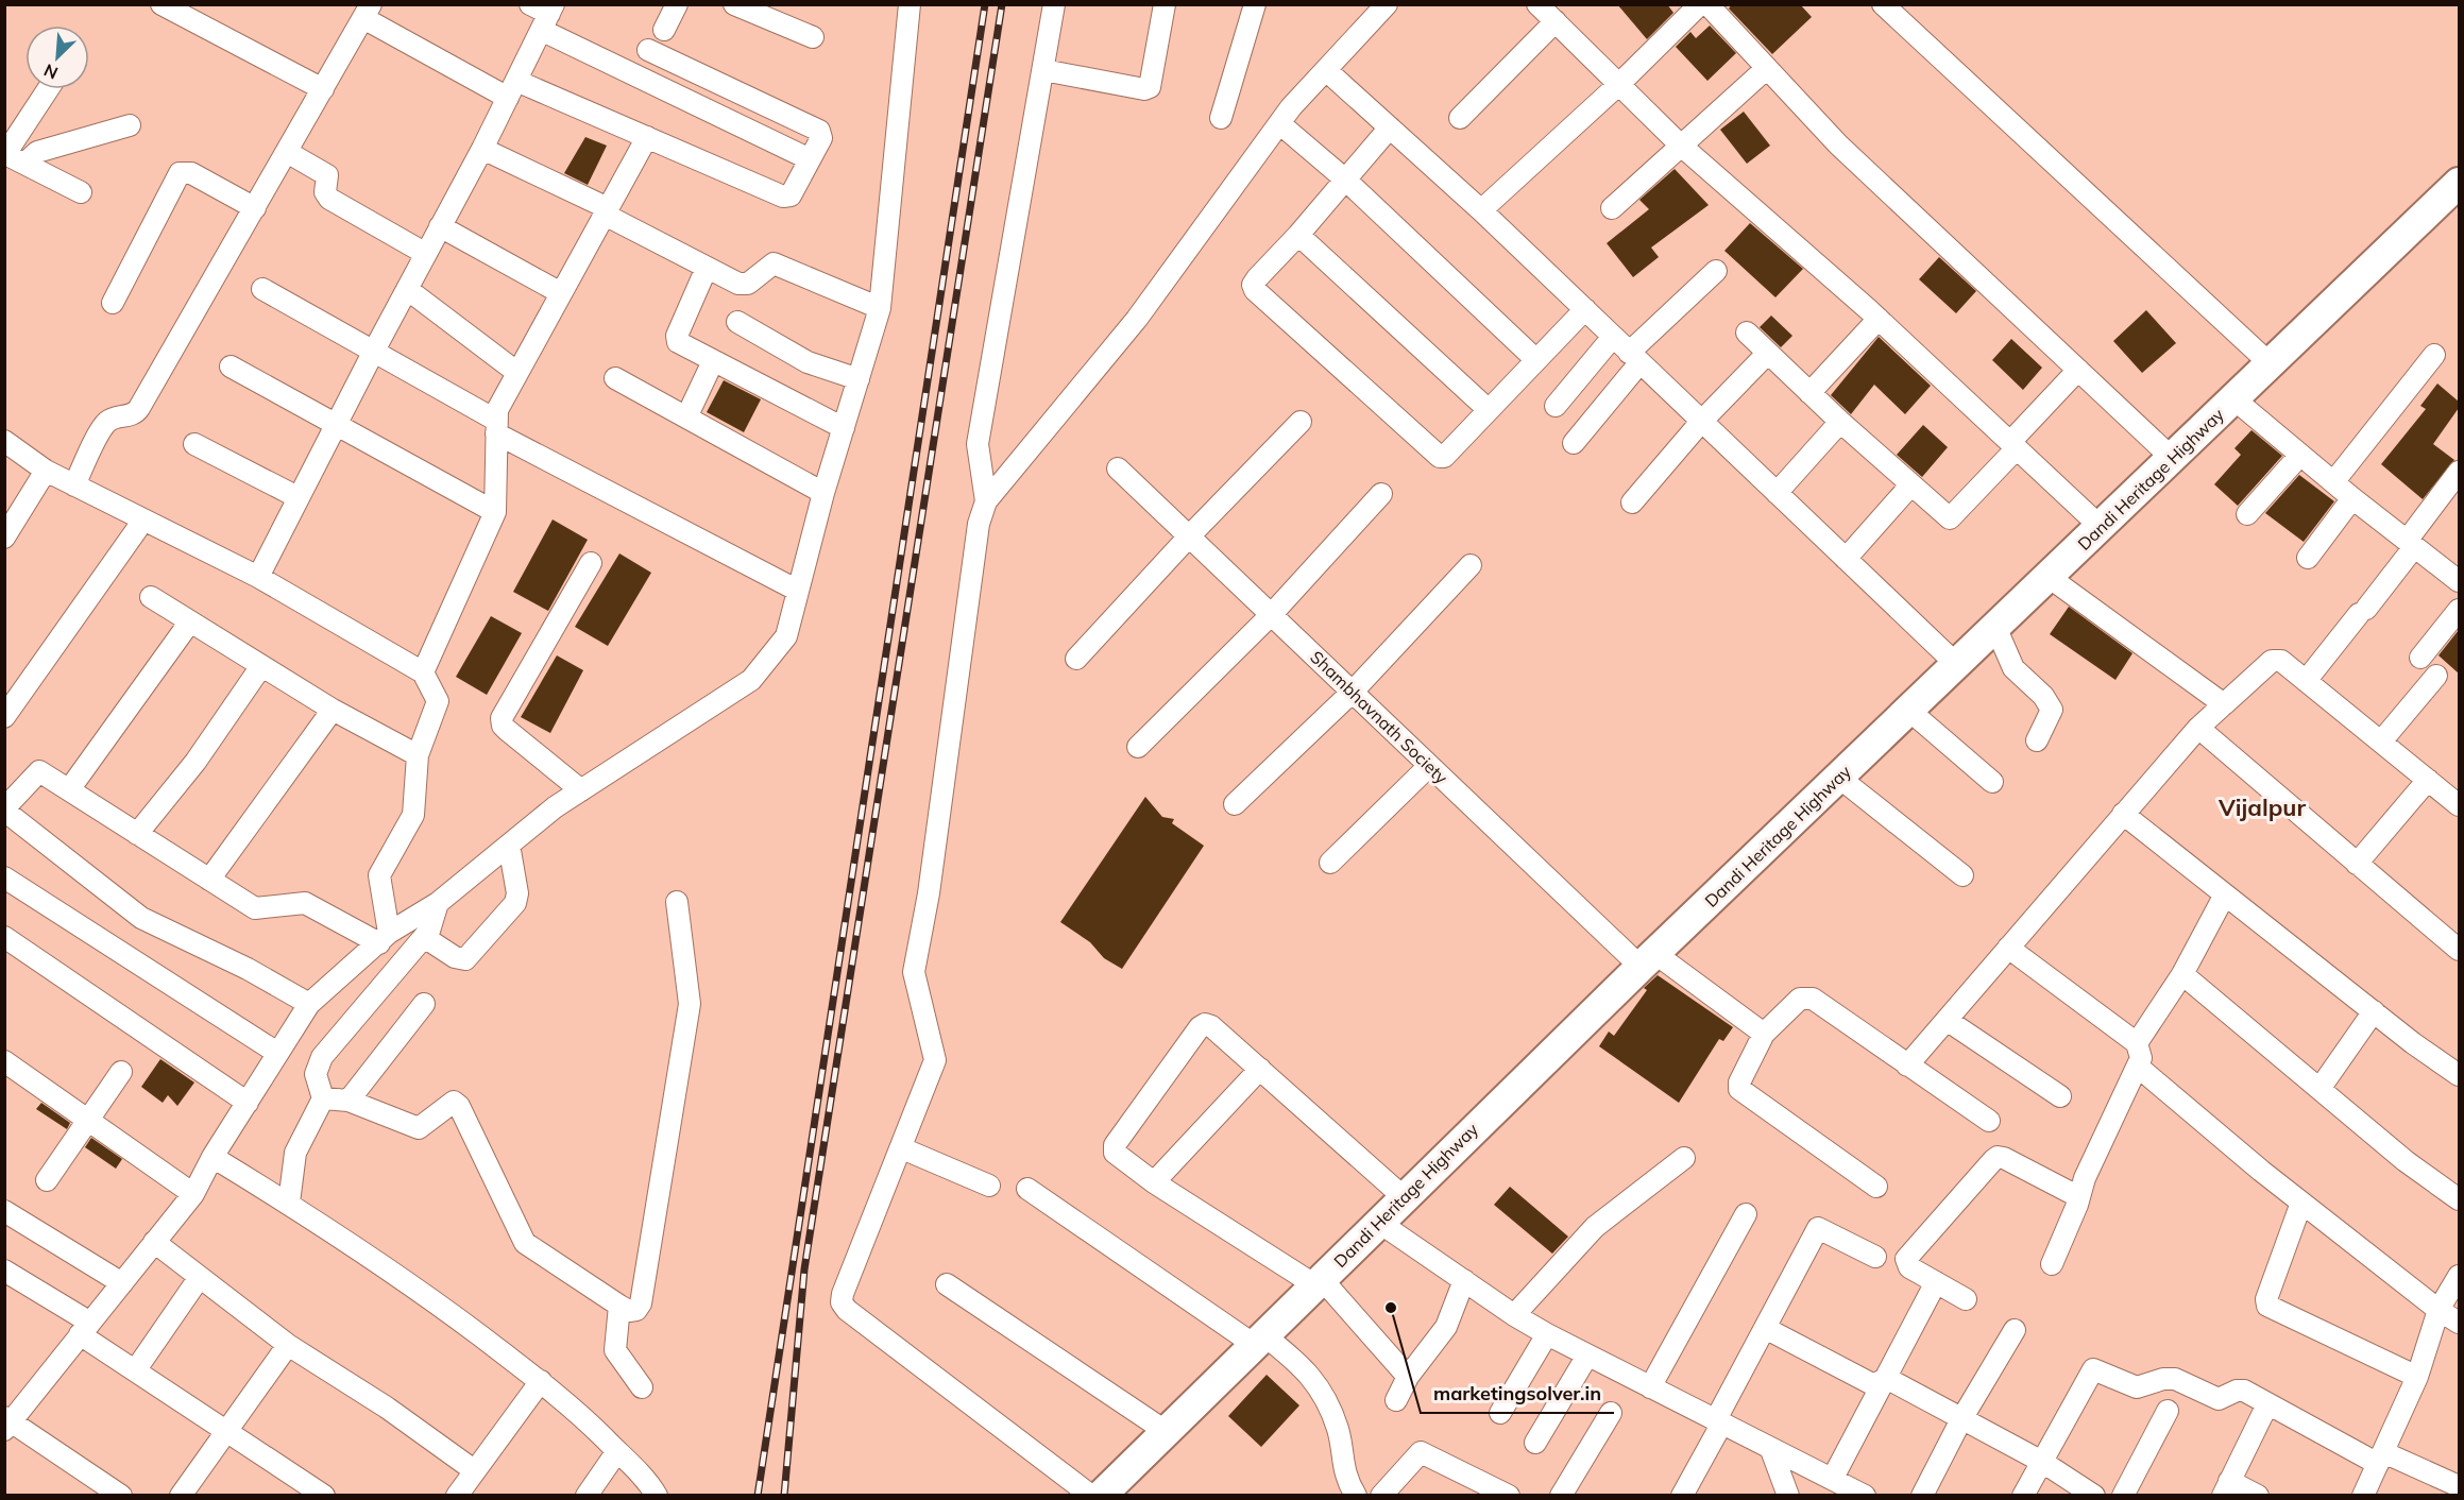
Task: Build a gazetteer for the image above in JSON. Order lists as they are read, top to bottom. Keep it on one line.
{"streets":{"highway":["Dandi Heritage Highway"],"street":["Shambhavnath Society"]},"crossings":[["Dandi Heritage Highway","Shambhavnath Society"]],"districts":["Vijalpur"],"places":["marketingsolver.in"],"north":"bottom left"}
